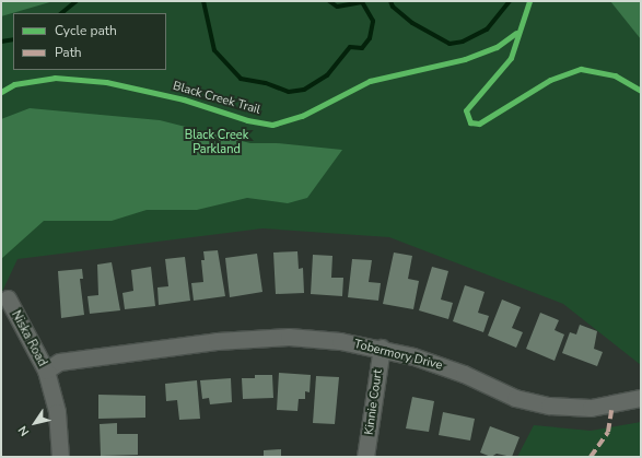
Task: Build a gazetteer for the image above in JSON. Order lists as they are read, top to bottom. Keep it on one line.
{"streets":{"street":["Niska Road","Tobermory Drive","Kinnie Court"],"cycle path":["Black Creek Trail"]},"crossings":[["Niska Road","Tobermory Drive"],["Tobermory Drive","Kinnie Court"]],"parks":["Black Creek Parkland"],"legend":["Cycle path","Path"],"north":"bottom left"}
